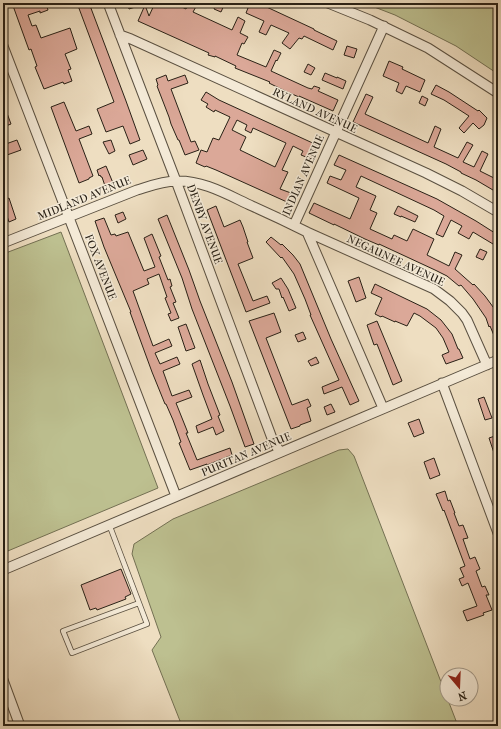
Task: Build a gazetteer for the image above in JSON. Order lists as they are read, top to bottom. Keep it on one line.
{"streets":{"street":["RYLAND AVENUE","INDIAN AVENUE","MIDLAND AVENUE","DENBY AVENUE","NEGAUNEE AVENUE","FOX AVENUE","PURITAN AVENUE"]},"crossings":[["RYLAND AVENUE","INDIAN AVENUE"],["RYLAND AVENUE","DENBY AVENUE"],["INDIAN AVENUE","NEGAUNEE AVENUE"],["MIDLAND AVENUE","DENBY AVENUE"],["MIDLAND AVENUE","FOX AVENUE"],["DENBY AVENUE","PURITAN AVENUE"],["NEGAUNEE AVENUE","PURITAN AVENUE"],["FOX AVENUE","PURITAN AVENUE"]],"north":"bottom"}
